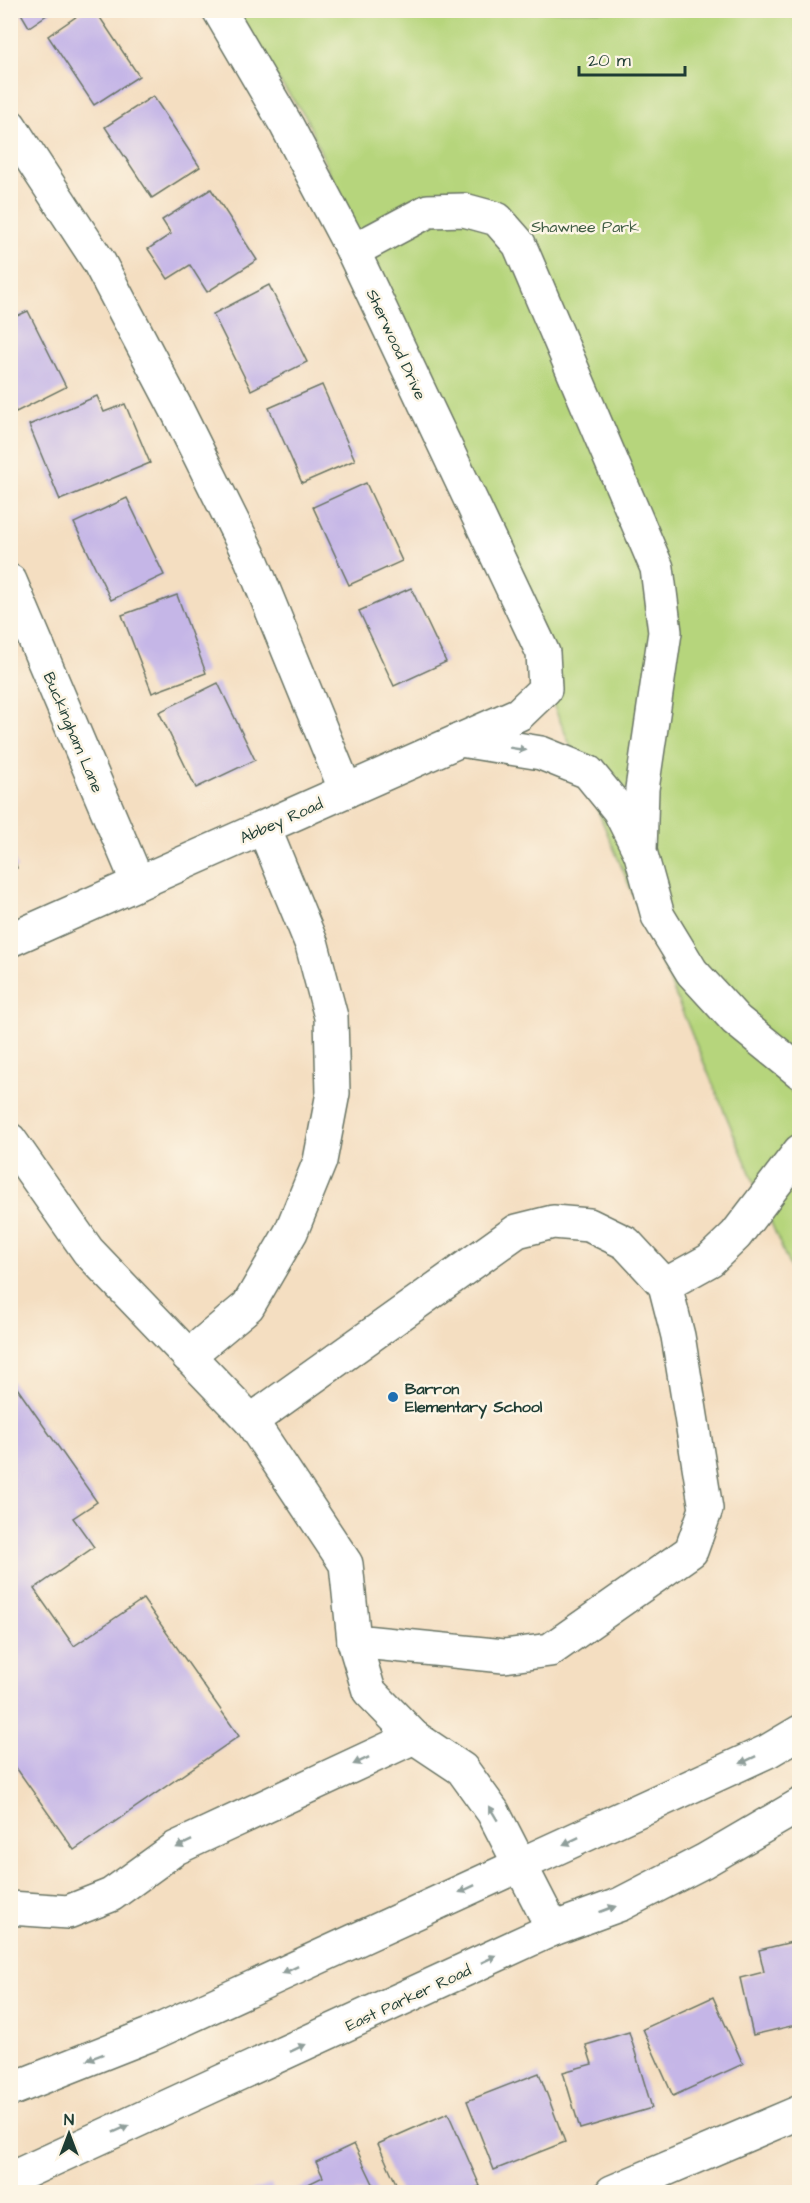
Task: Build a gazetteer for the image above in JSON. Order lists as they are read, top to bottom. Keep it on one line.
{"streets":{"main road":["Sherwood Drive","Buckingham Lane","Abbey Road","East Parker Road"]},"crossings":[["Sherwood Drive","Abbey Road"],["Buckingham Lane","Abbey Road"]],"parks":["Shawnee Park"],"places":["Barron Elementary School"],"scale_bar":"20 m","north":"top"}
